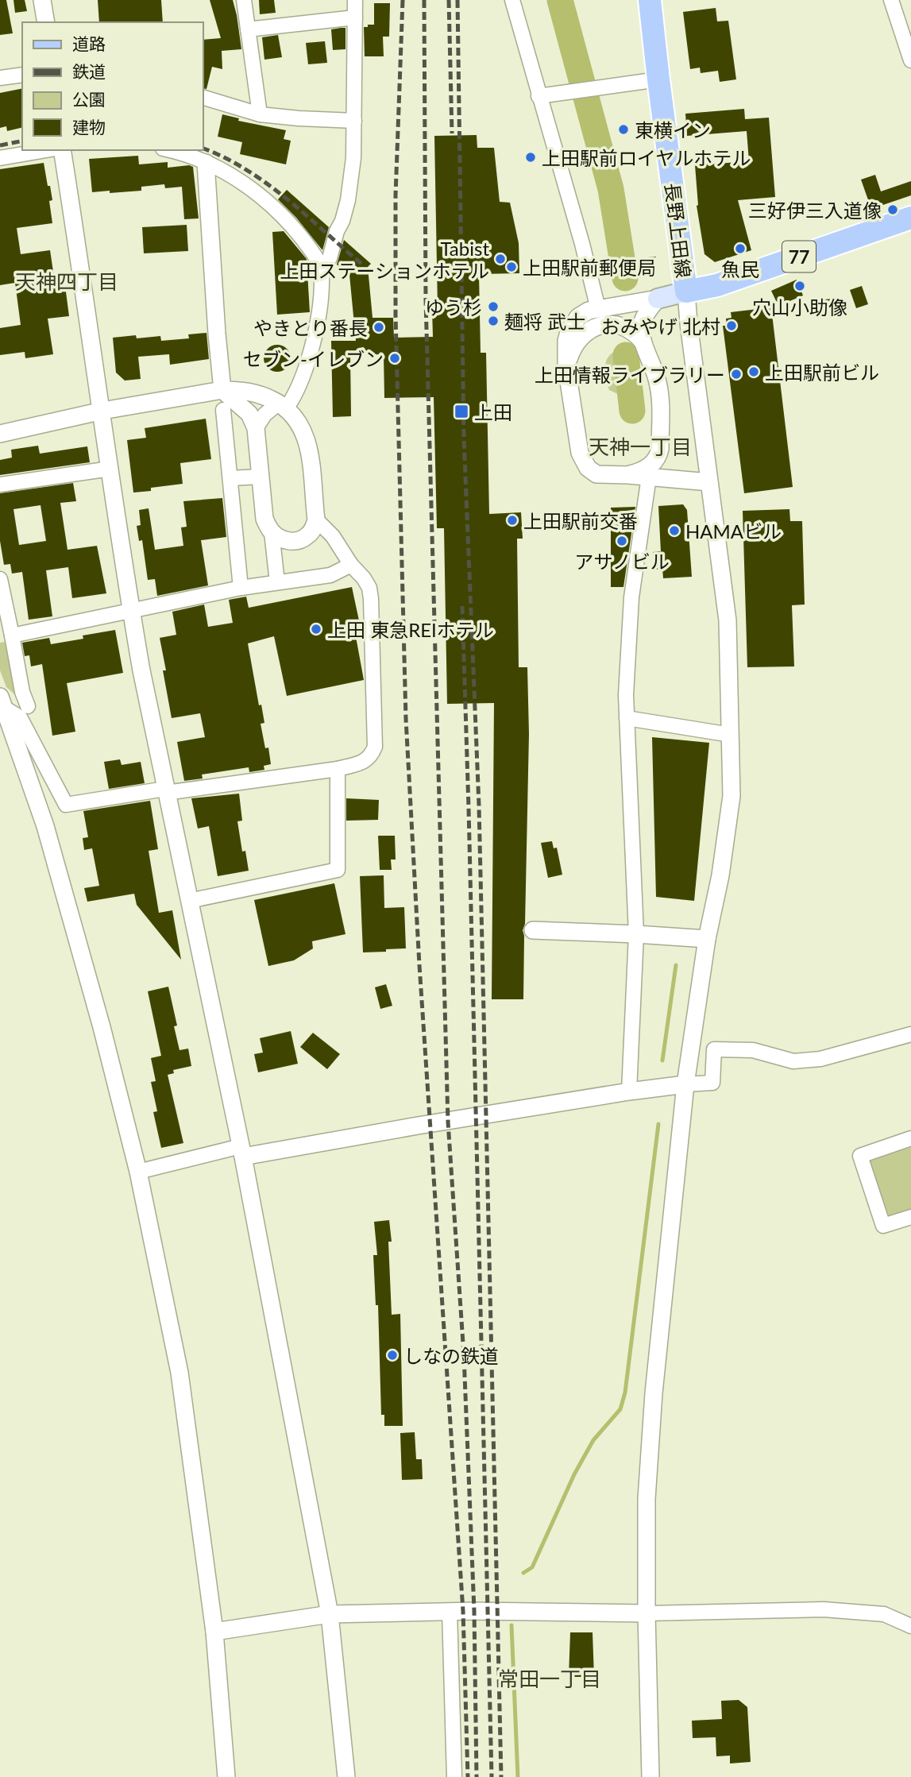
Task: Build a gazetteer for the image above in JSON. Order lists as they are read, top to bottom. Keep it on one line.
{"streets":{"main road":["長野上田線","77"]},"districts":["天神四丁目","天神一丁目","常田一丁目"],"places":{"other":["東横イン","上田駅前ロイヤルホテル","三好伊三入道像","魚民","Tabist 上田ステーションホテル","上田駅前郵便局","穴山小助像","ゆう杉","麺将 武士","おみやげ 北村","やきとり番長","セブン-イレブン","上田駅前ビル","上田情報ライブラリー","上田駅前交番","HAMAビル","アサノビル","上田 東急REIホテル","しなの鉄道"],"transit":["上田"]},"legend":["道路","鉄道","公園","建物"]}
